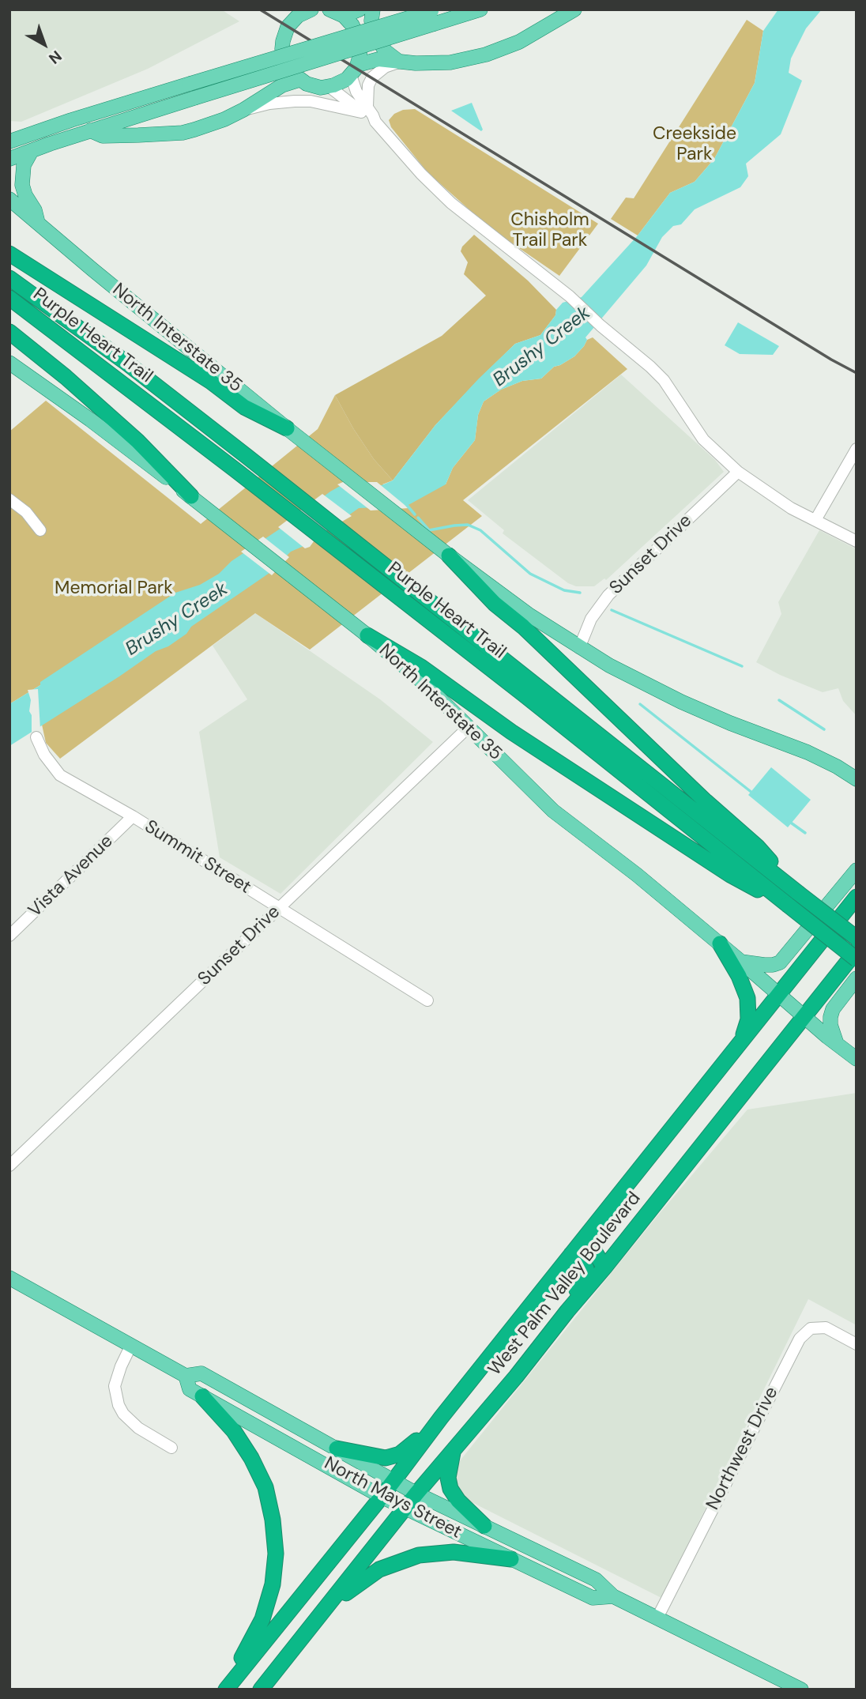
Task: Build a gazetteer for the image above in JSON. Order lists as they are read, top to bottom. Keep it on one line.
{"streets":{"highway":["Purple Heart Trail","West Palm Valley Boulevard"],"main road":["North Interstate 35","North Mays Street"],"street":["Sunset Drive","Summit Street","Vista Avenue","Northwest Drive"]},"crossings":[["North Interstate 35","Sunset Drive"],["North Interstate 35","West Palm Valley Boulevard"],["Sunset Drive","Summit Street"],["Summit Street","Vista Avenue"],["West Palm Valley Boulevard","North Mays Street"],["Northwest Drive","North Mays Street"]],"water":["Brushy Creek"],"parks":["Creekside Park","Chisholm Trail Park","Memorial Park"],"north":"bottom right"}
